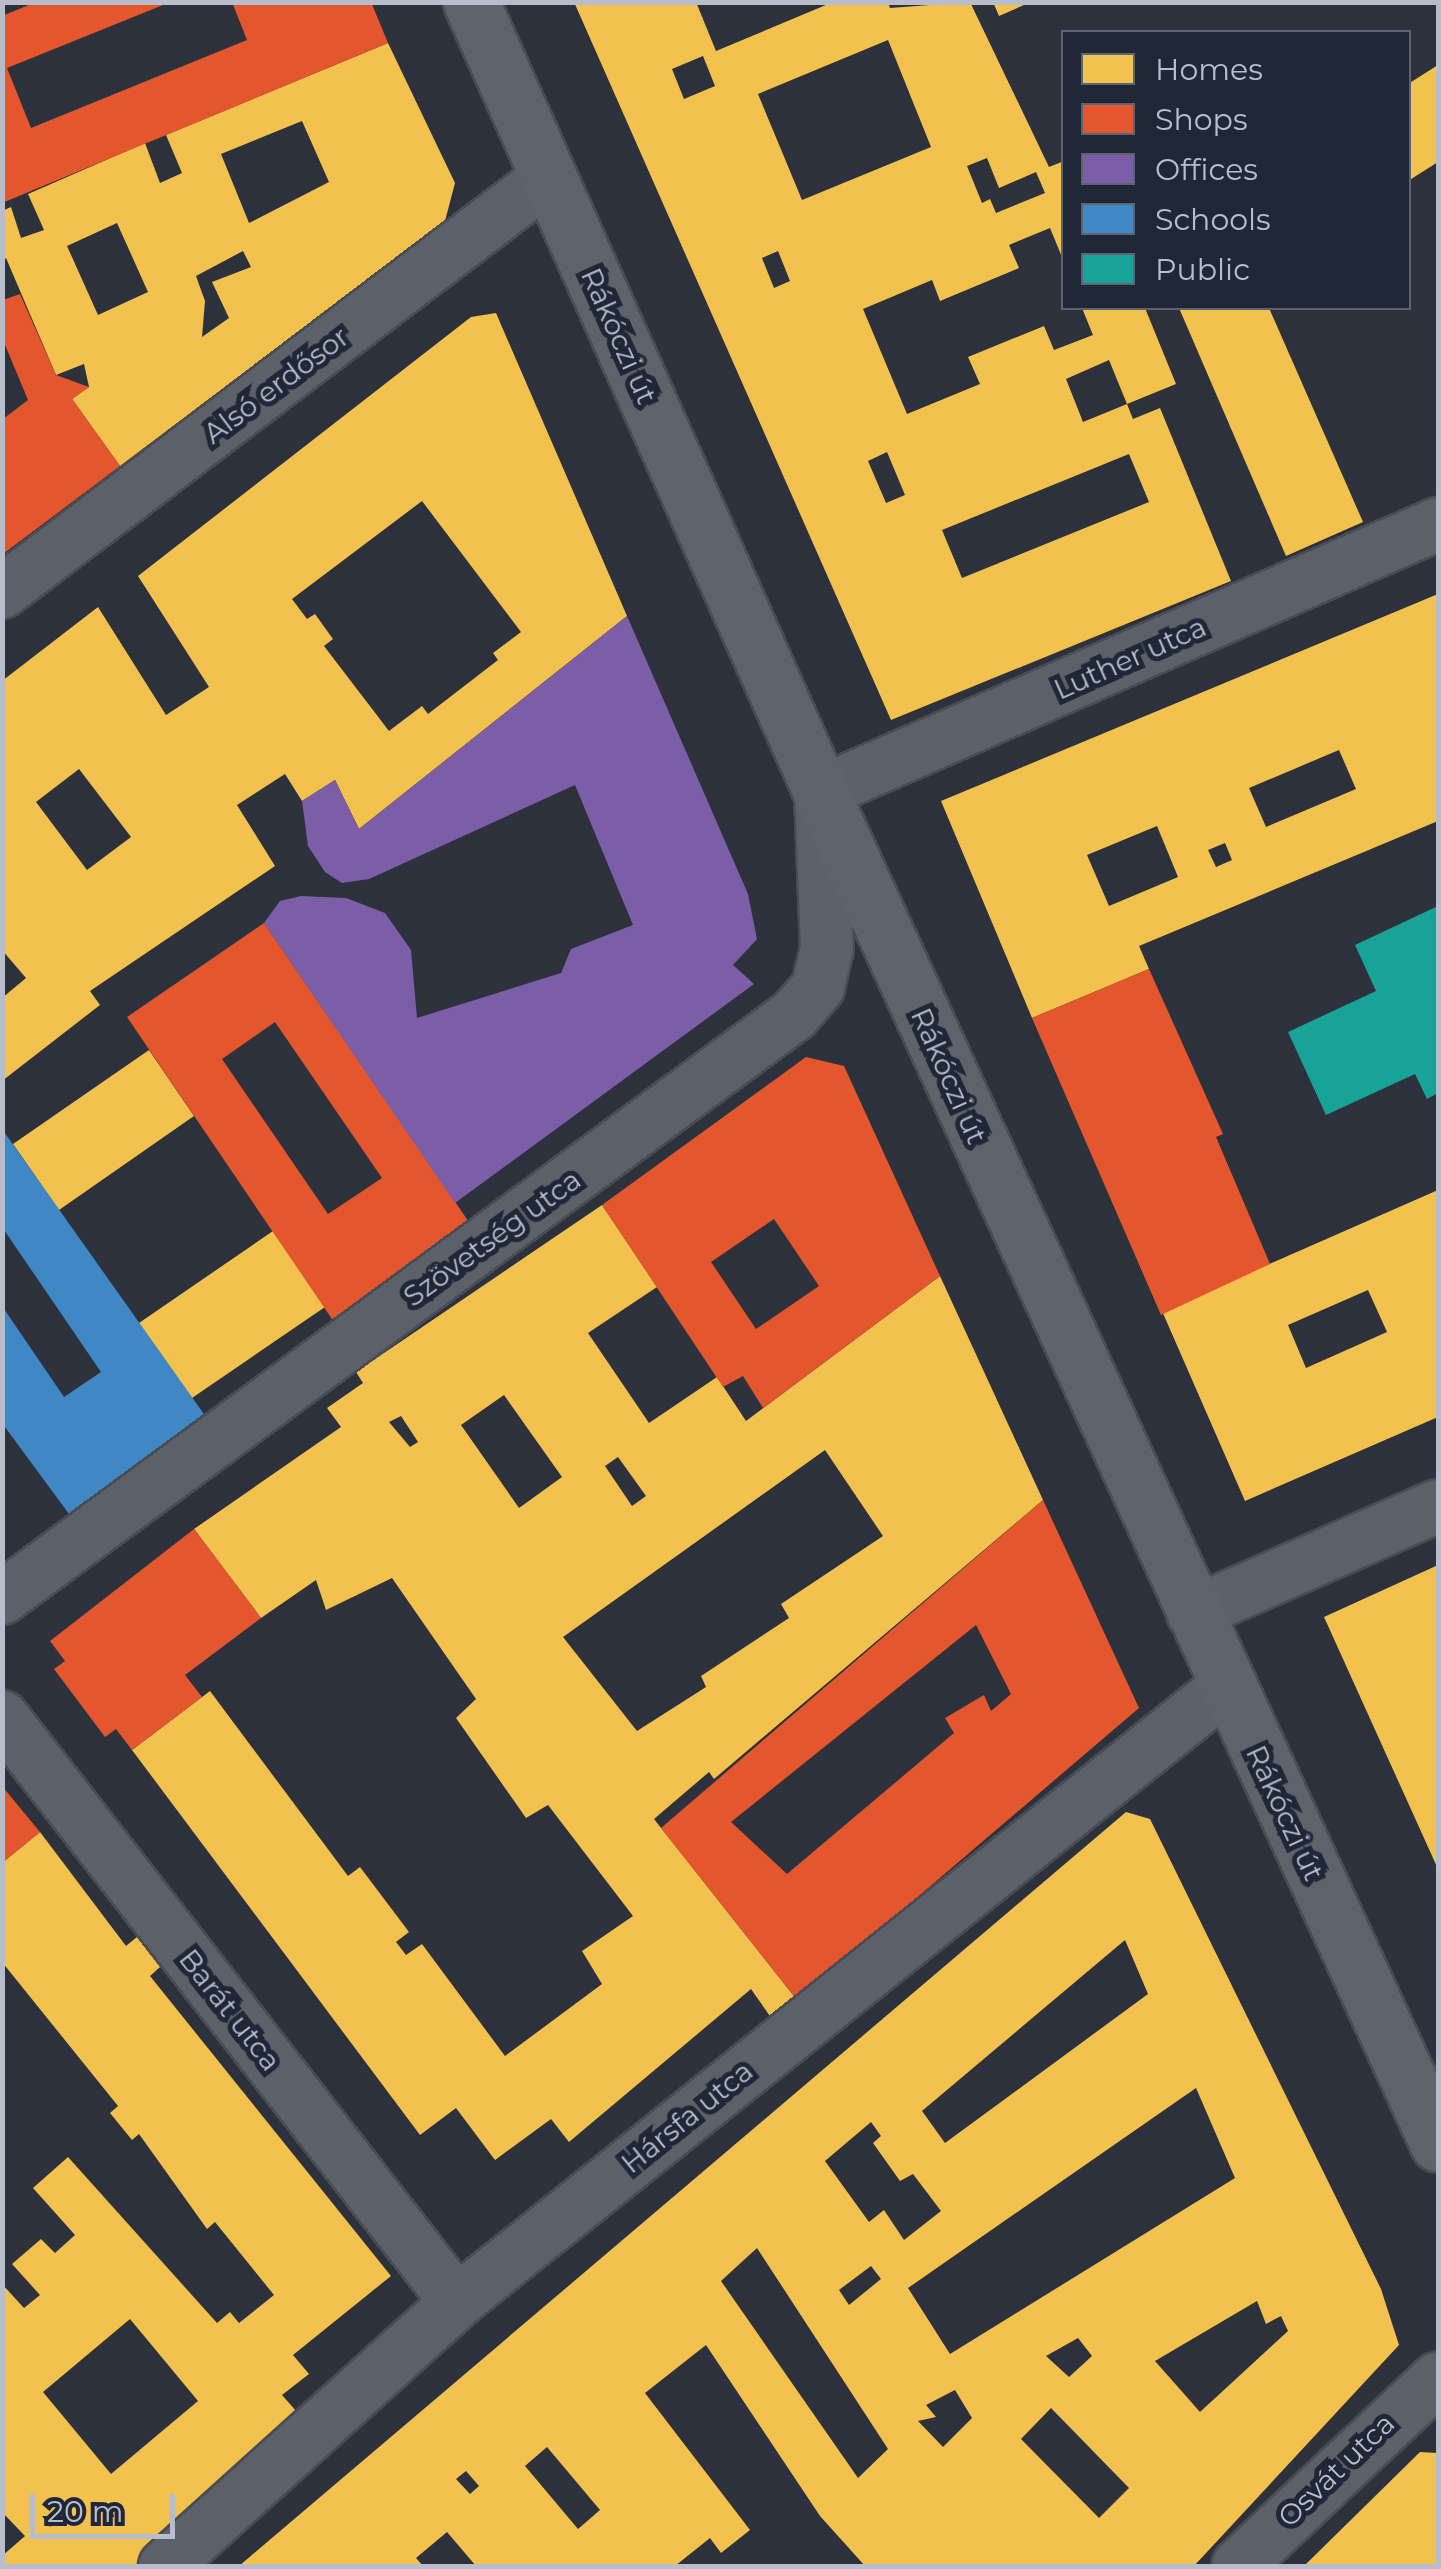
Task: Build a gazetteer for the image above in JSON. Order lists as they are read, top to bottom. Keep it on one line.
{"streets":{"main road":["Rákóczi út"],"street":["Alsó erdősor","Luther utca","Szövetség utca","Barát utca","Hársfa utca","Osvát utca"]},"crossings":[["Rákóczi út","Alsó erdősor"],["Rákóczi út","Luther utca"],["Rákóczi út","Szövetség utca"],["Rákóczi út","Hársfa utca"],["Luther utca","Szövetség utca"],["Barát utca","Hársfa utca"]],"legend":["Homes","Shops","Offices","Schools","Public"],"scale_bar":"20 m"}
